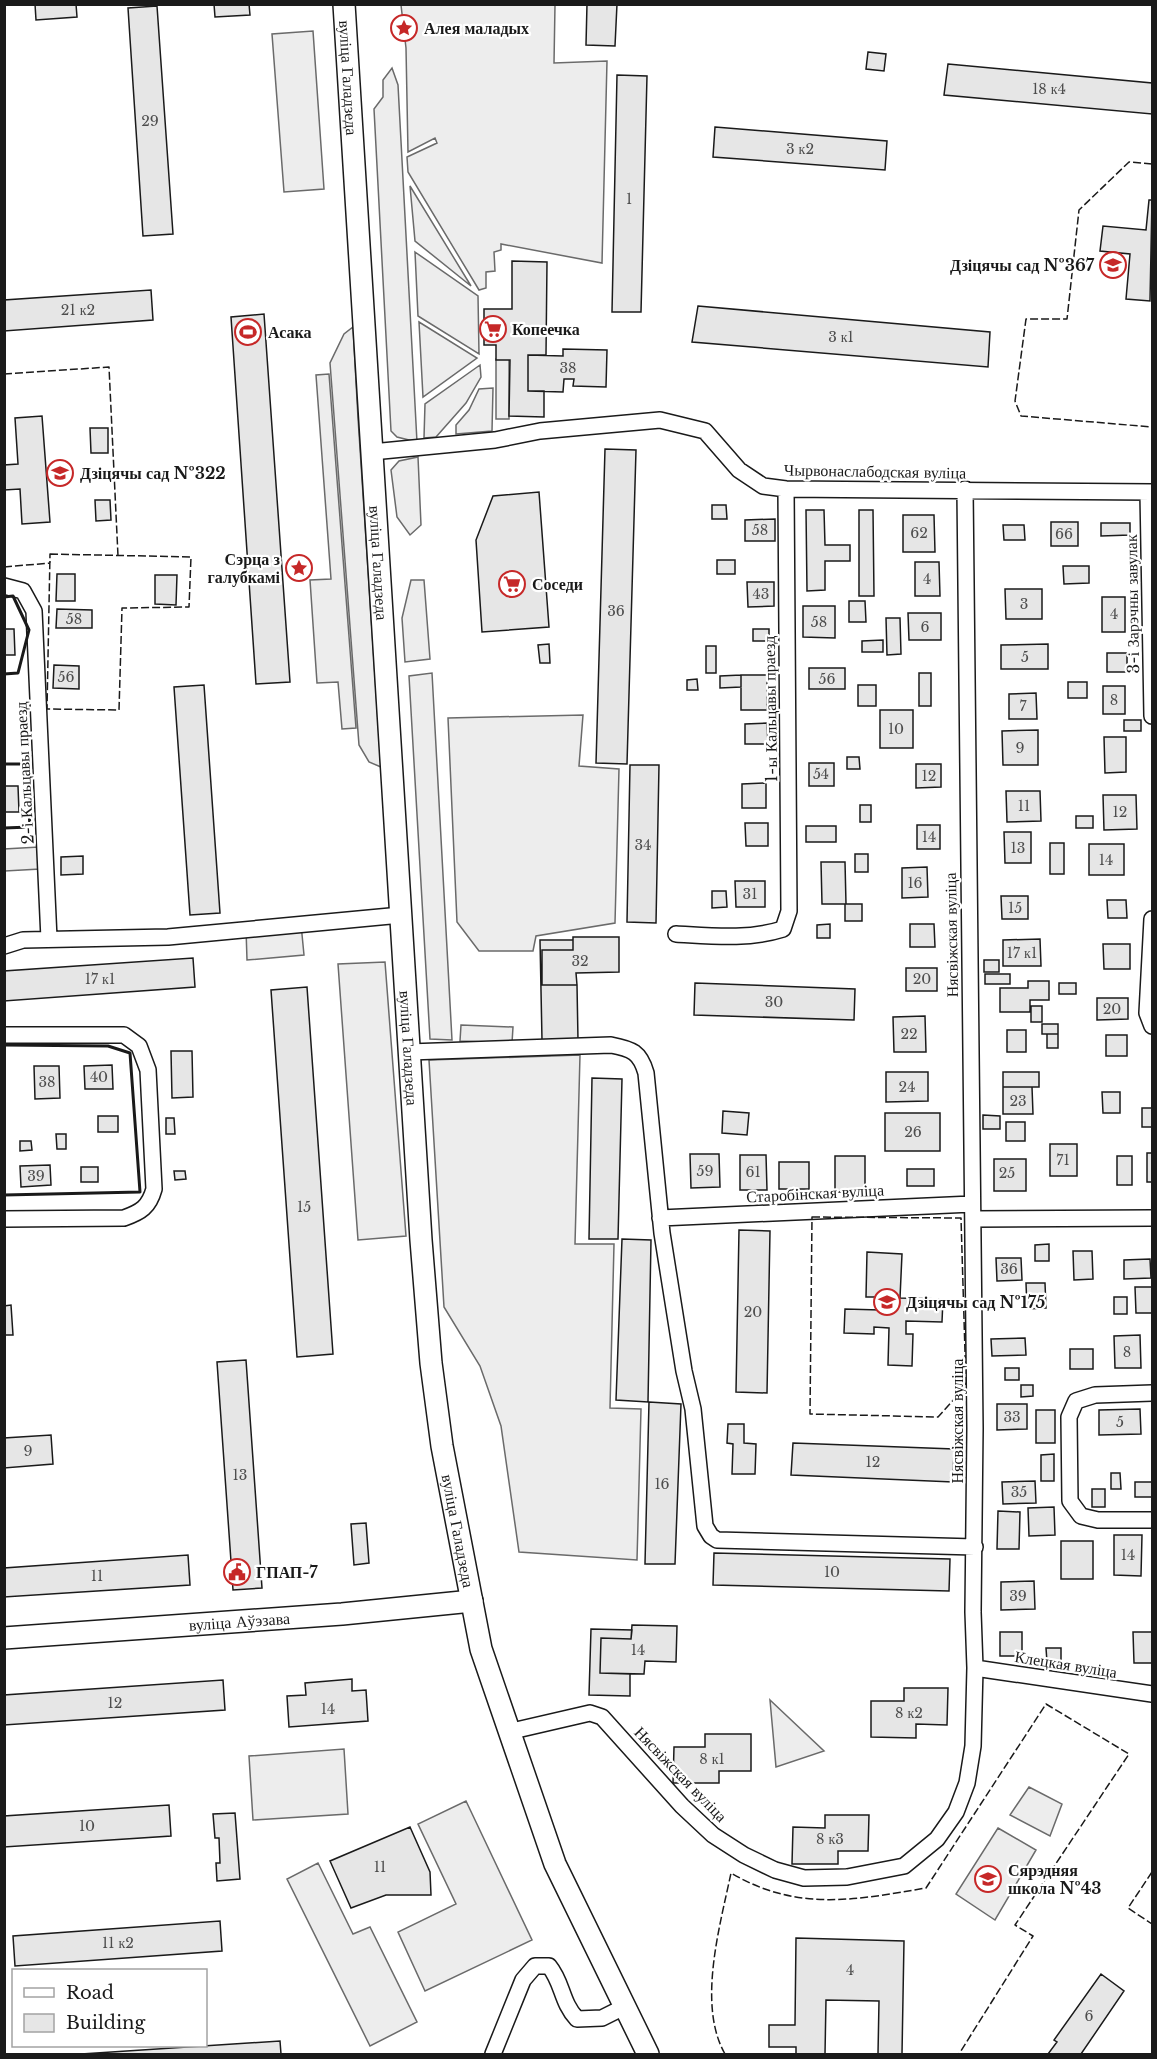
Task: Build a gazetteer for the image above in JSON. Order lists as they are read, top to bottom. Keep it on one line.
{"streets":{"main road":["вуліца Галадзеда","вуліца Аўэзава"],"street":["Чырвонаслабодская вуліца","3-і Зарэчны завулак","1-ы Кальцавы праезд","2-і Кальцавы праезд","Нясвіжская вуліца","Старобінская вуліца","Клецкая вуліца"]},"crossings":[["вуліца Галадзеда","Чырвонаслабодская вуліца"],["вуліца Галадзеда","Нясвіжская вуліца"],["вуліца Галадзеда","вуліца Аўэзава"],["Чырвонаслабодская вуліца","3-і Зарэчны завулак"],["Чырвонаслабодская вуліца","1-ы Кальцавы праезд"],["Чырвонаслабодская вуліца","Нясвіжская вуліца"],["Нясвіжская вуліца","Старобінская вуліца"],["Нясвіжская вуліца","Клецкая вуліца"]],"places":{"place":["Алея маладых","Сэрца з галубкамі"],"school or university":["Дзіцячы сад №367","Дзіцячы сад №322","Дзіцячы сад №175","Сярэдняя школа №43"],"supermarket":["Копеечка","Соседи"],"sports":["Асака"],"public building":["ГПАП-7"]},"house_numbers":["18 к4","29","3 к2","1","21 к2","3 к1","38","58","62","66","4","43","3","36","4","58","58","6","5","56","56","8","7","10","9","54","12","11","12","14","34","13","14","16","31","15","17 к1","32","17 к1","20","30","20","22","40","38","24","23","26","71","59","61","25","39","15","36","20","8","33","5","9","12","13","16","35","14","10","11","39","14","12","14","8 к2","8 к1","10","8 к3","11","11 к2","4","6"],"legend":["Road","Building"]}
